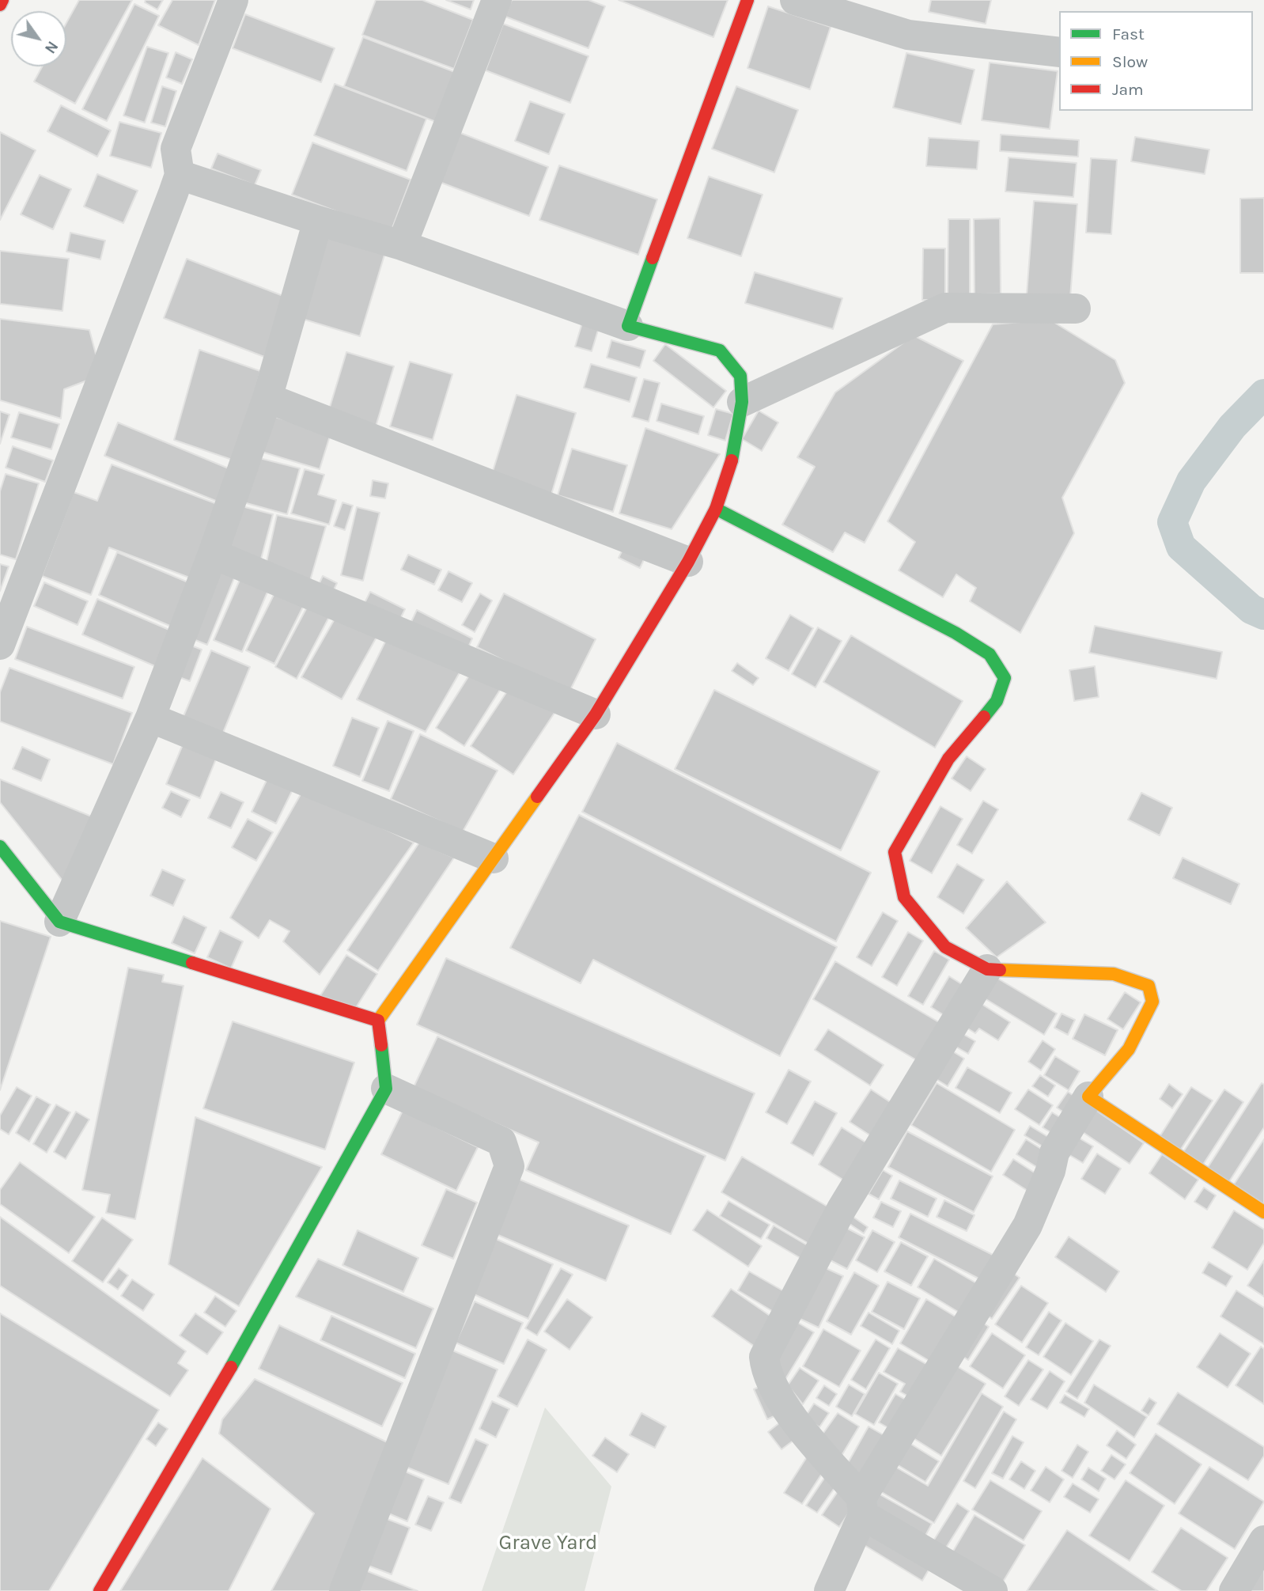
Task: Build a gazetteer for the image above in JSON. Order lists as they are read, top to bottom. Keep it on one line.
{"parks":["Grave Yard"],"legend":["Fast","Slow","Jam"],"north":"bottom right"}
